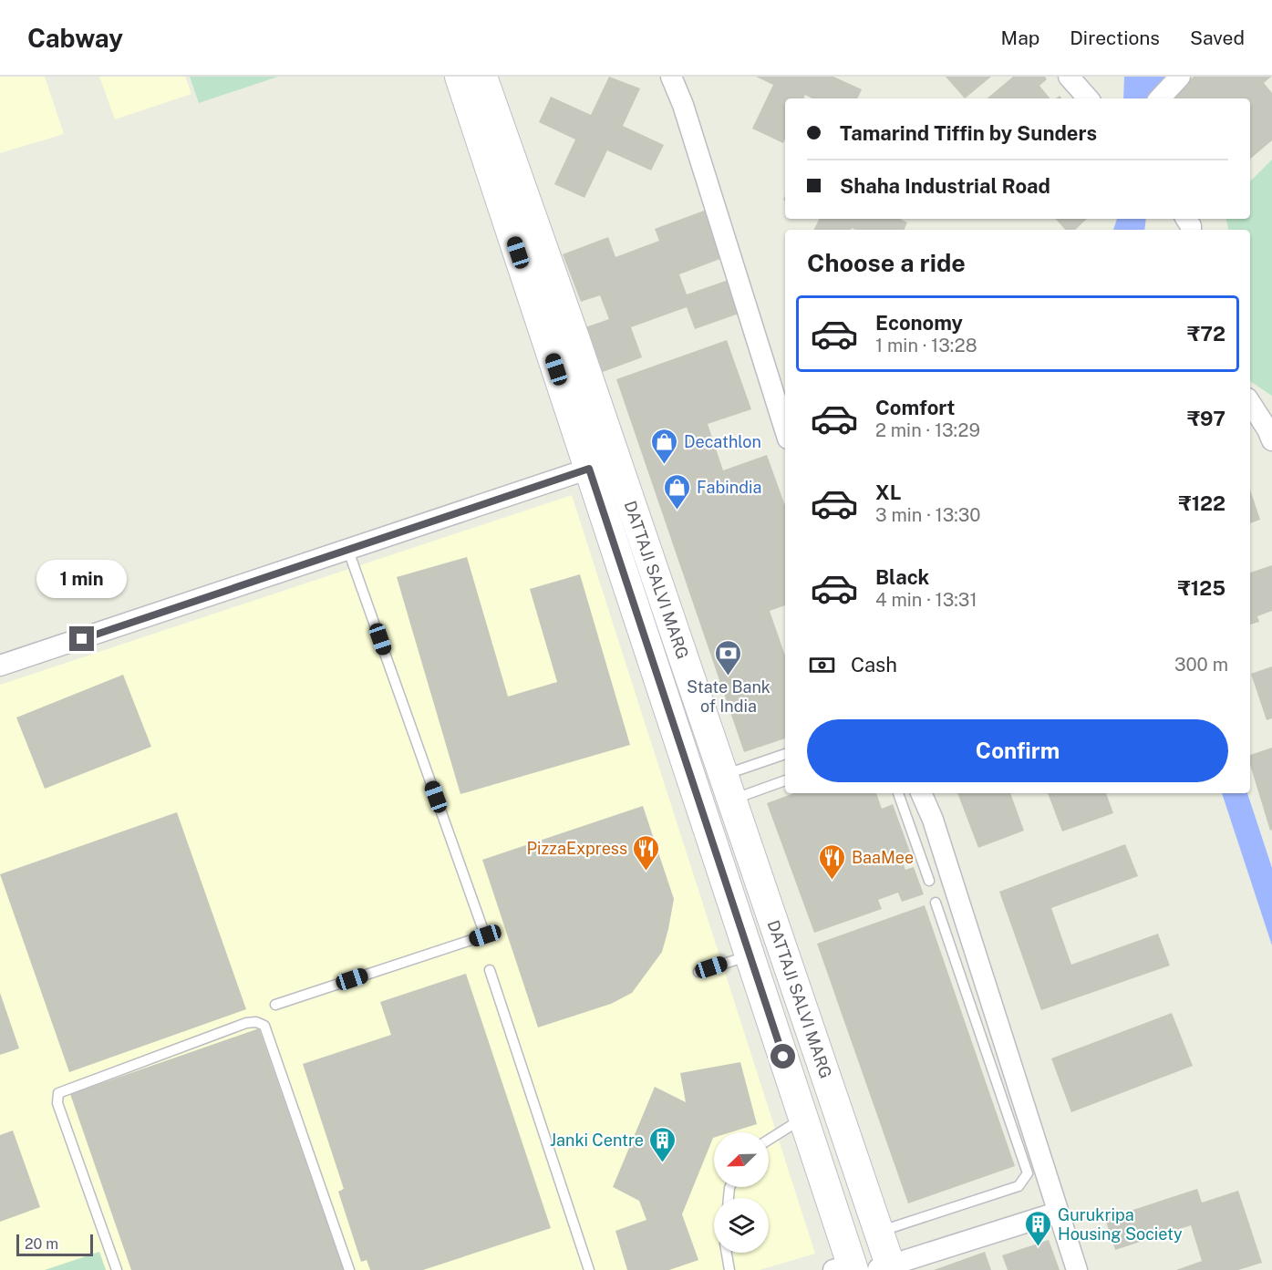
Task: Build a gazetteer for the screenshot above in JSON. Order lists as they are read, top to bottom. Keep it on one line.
{"streets":{"street":["DATTAJI SALVI MARG"]},"places":{"shop":["Decathlon","Fabindia"],"bank":["State Bank of India"],"restaurant":["PizzaExpress","BaaMee"],"building":["Janki Centre","Gurukripa Housing Society"]},"scale_bar":"20 m","north":"bottom left","page":{"header":"Cabway","nav":["Map","Directions","Saved"],"banner":["Tamarind Tiffin by Sunders","Shaha Industrial Road"],"heading":"Choose a ride","list":[{"name":"Economy","note":"1 min · 13:28","value":"₹72"},{"name":"Comfort","note":"2 min · 13:29","value":"₹97"},{"name":"XL","note":"3 min · 13:30","value":"₹122"},{"name":"Black","note":"4 min · 13:31","value":"₹125"}],"bubble":"1 min","pay":["Cash","300 m"],"buttons":"Confirm","scale":"20 m"}}
